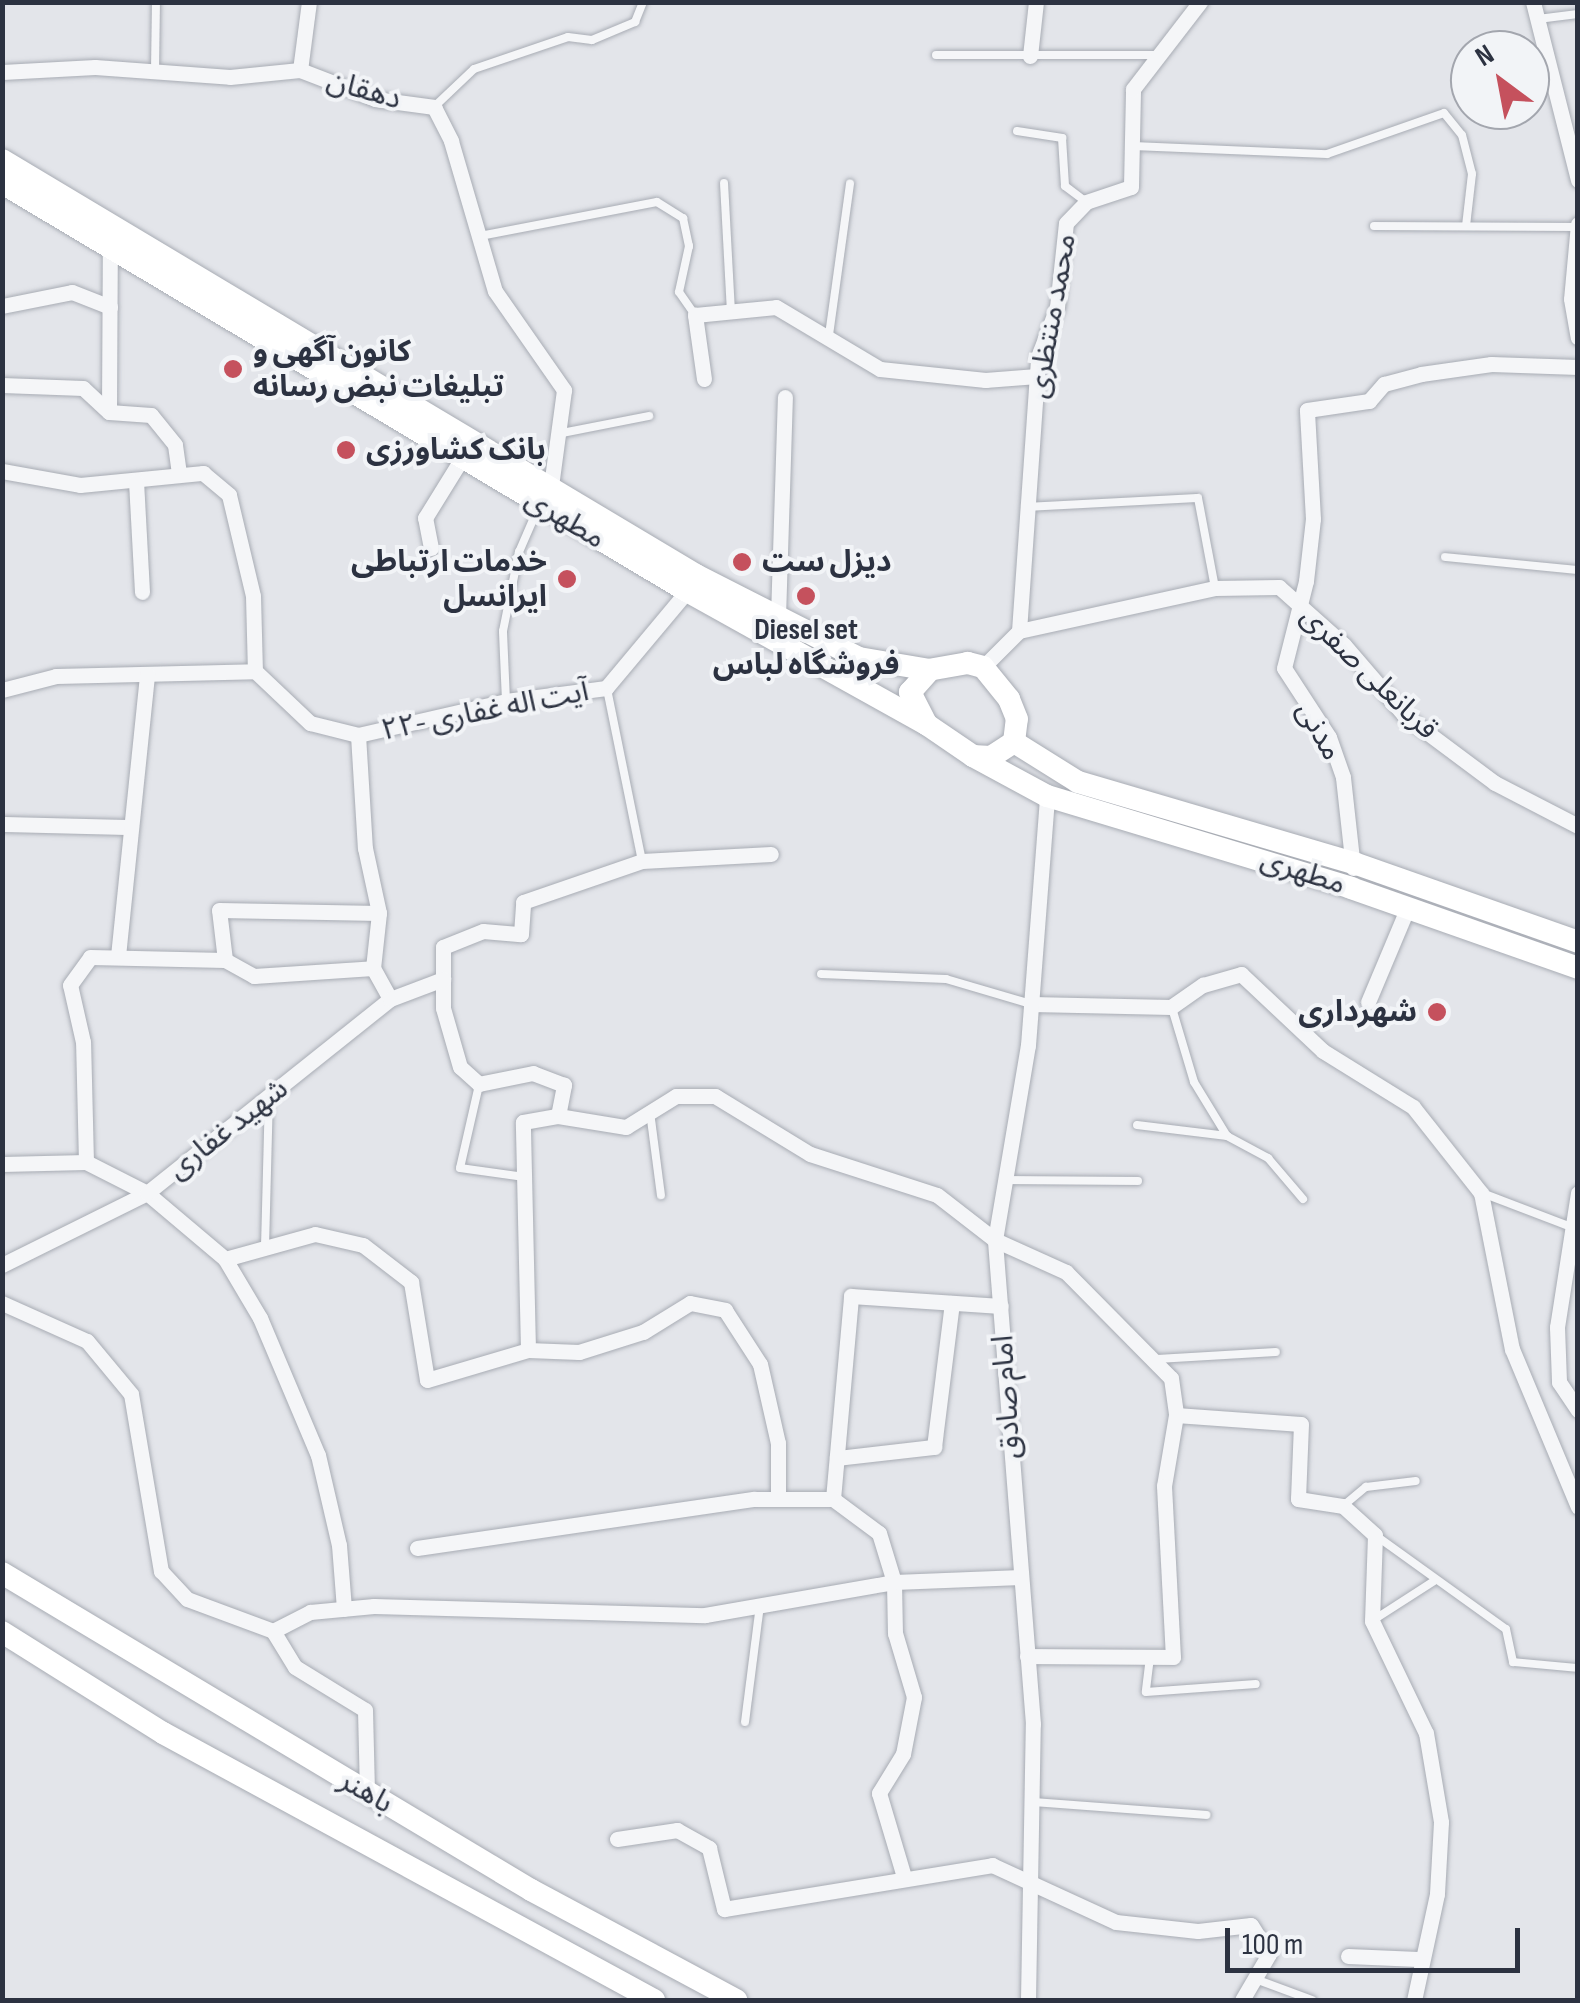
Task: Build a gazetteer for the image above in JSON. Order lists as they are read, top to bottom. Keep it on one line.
{"streets":{"main road":["مطهری","باهنر"],"street":["دهقان","محمد منتظری","قربانعلی صفری","۲۲- آیت اله غفاری","مدنی","شهید غفاری","امام صادق"]},"crossings":[["دهقان","مطهری"],["محمد منتظری","قربانعلی صفری"],["مطهری","۲۲- آیت اله غفاری"],["مطهری","مدنی"],["مطهری","امام صادق"],["قربانعلی صفری","مدنی"]],"places":["کانون آگهی و تبلیغات نبض رسانه","بانک کشاورزی","دیزل ست","خدمات ارتباطی ایرانسل","Diesel set فروشگاه لباس","شهرداری"],"scale_bar":"100 m","north":"top left"}
